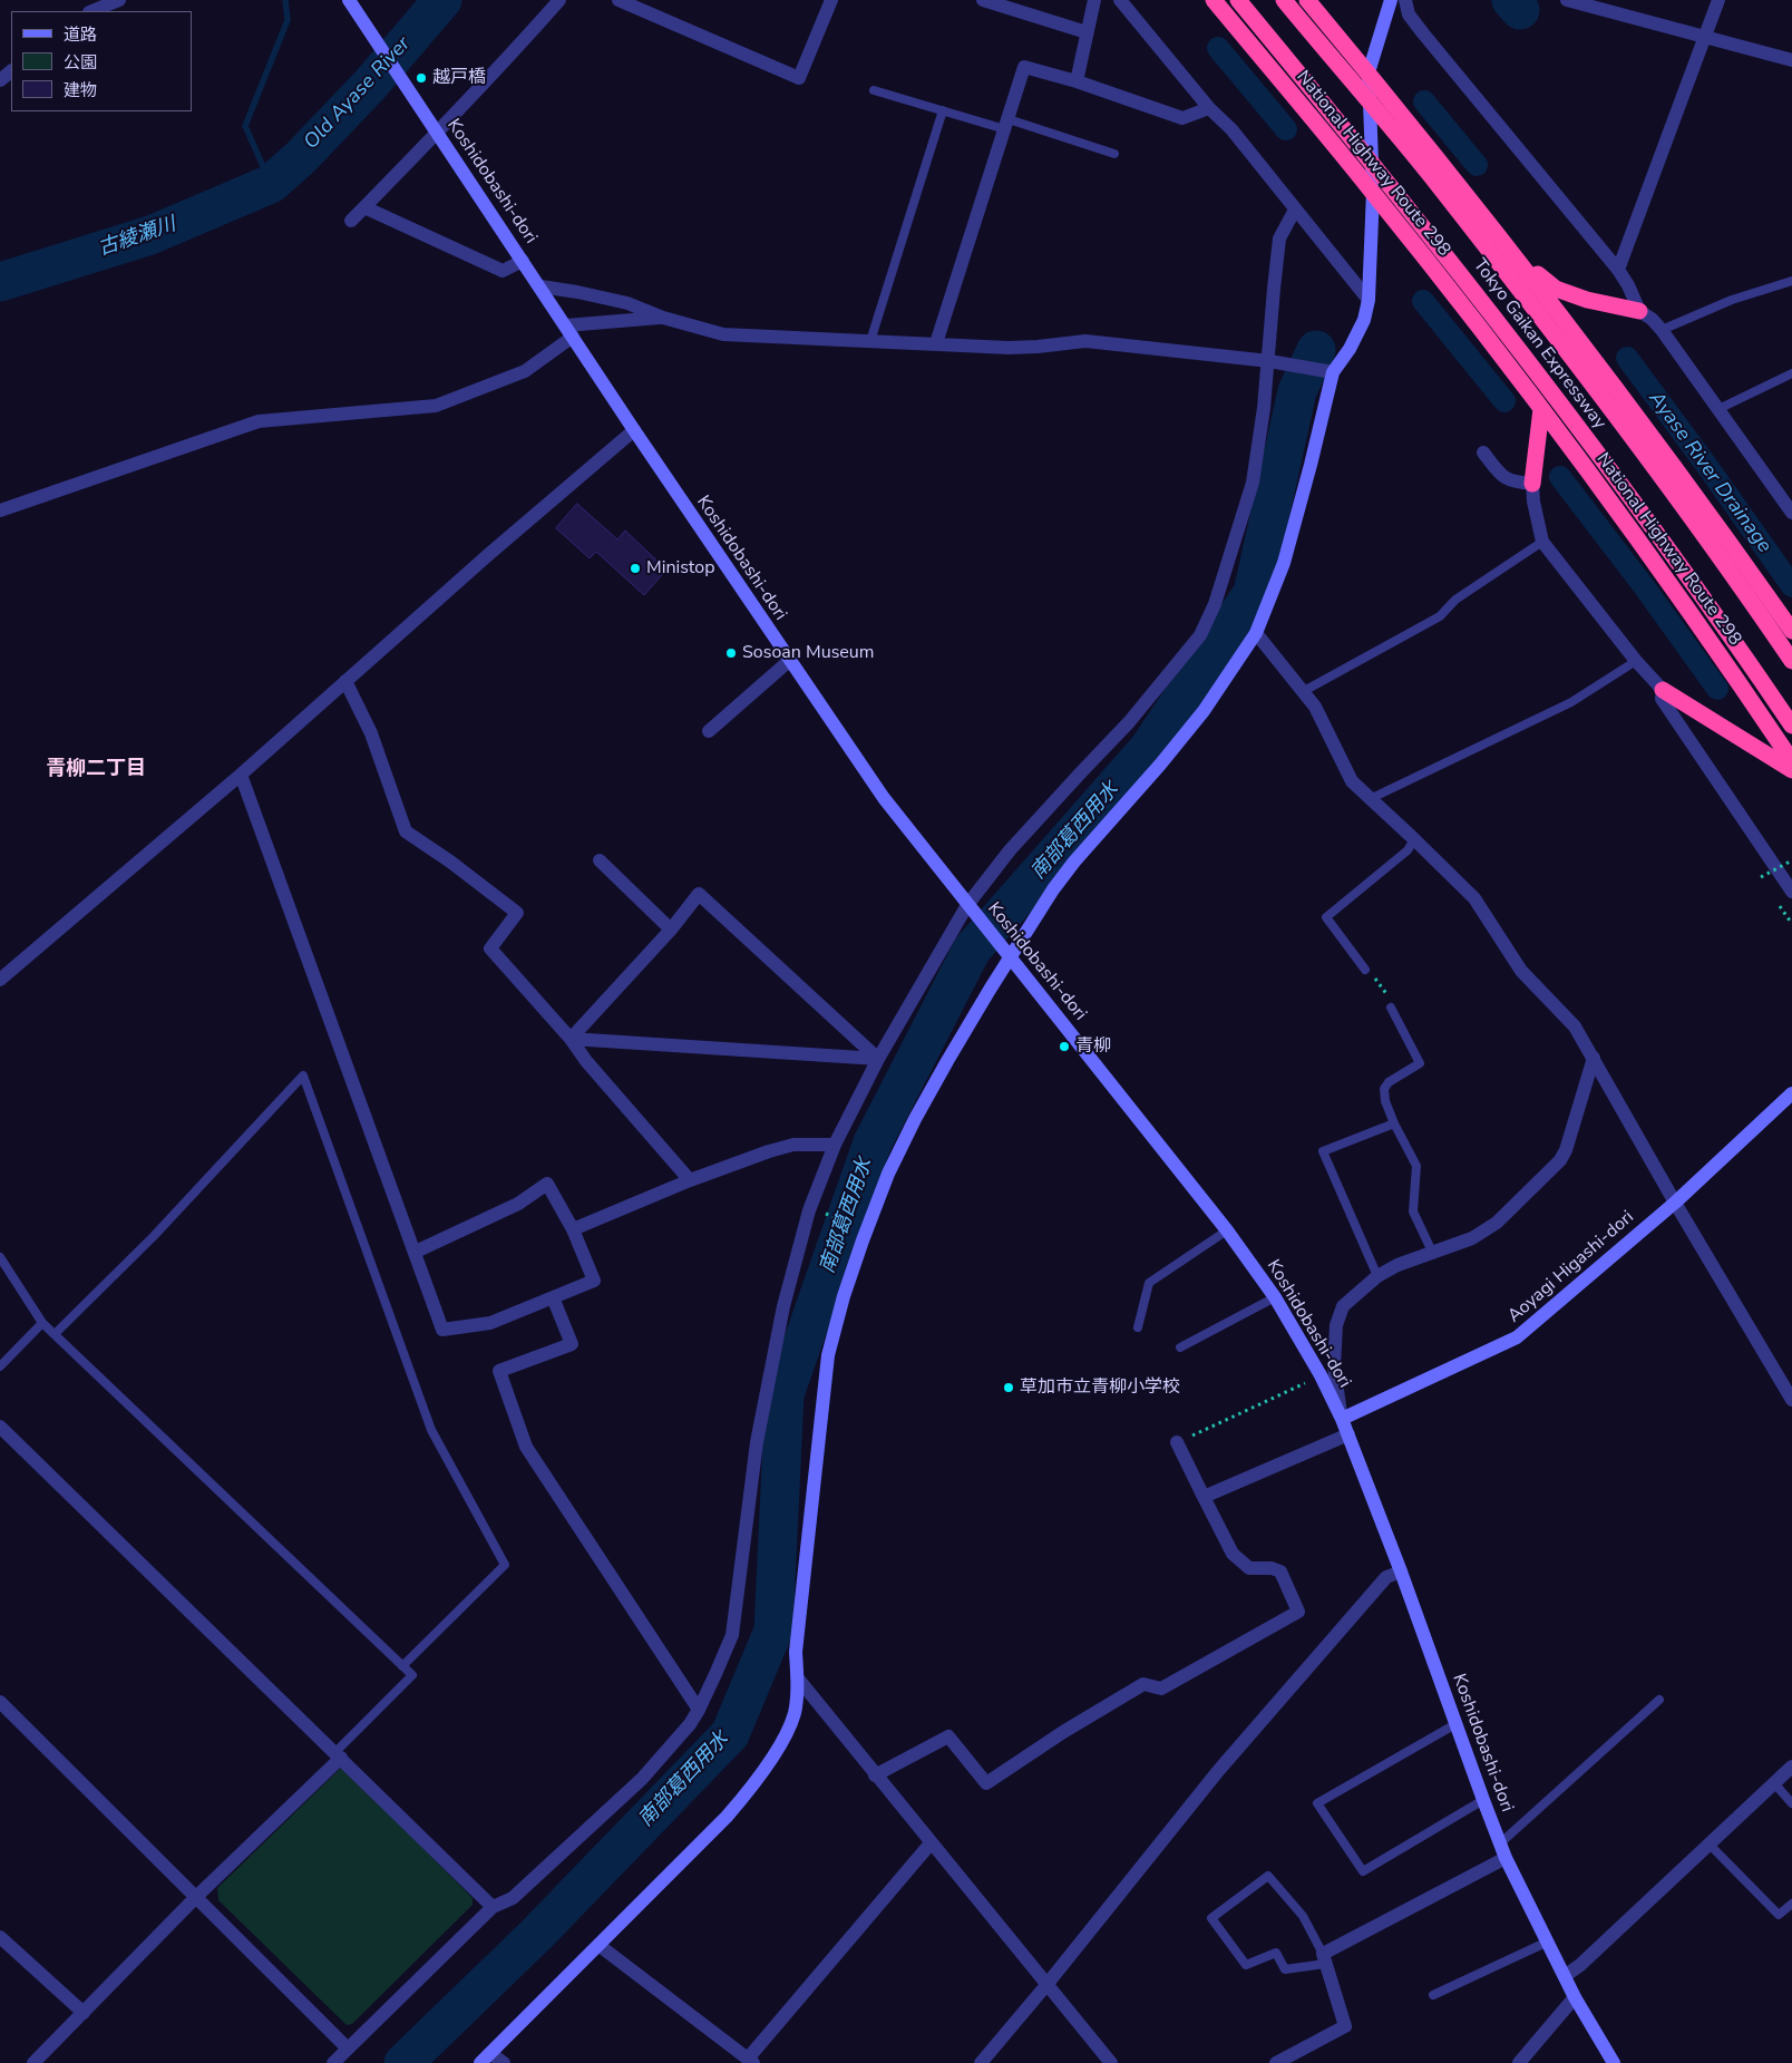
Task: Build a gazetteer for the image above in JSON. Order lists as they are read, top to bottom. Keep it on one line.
{"streets":{"highway":["National Highway Route 298","Tokyo Gaikan Expressway"],"street":["Koshidobashi-dori","Aoyagi Higashi-dori"]},"crossings":[["Koshidobashi-dori","Aoyagi Higashi-dori"]],"districts":["青柳二丁目"],"water":["Old Ayase River","古綾瀬川","Ayase River Drainage","南部葛西用水"],"places":["越戸橋","Ministop","Sosoan Museum","青柳","草加市立青柳小学校"],"legend":["道路","公園","建物"]}
